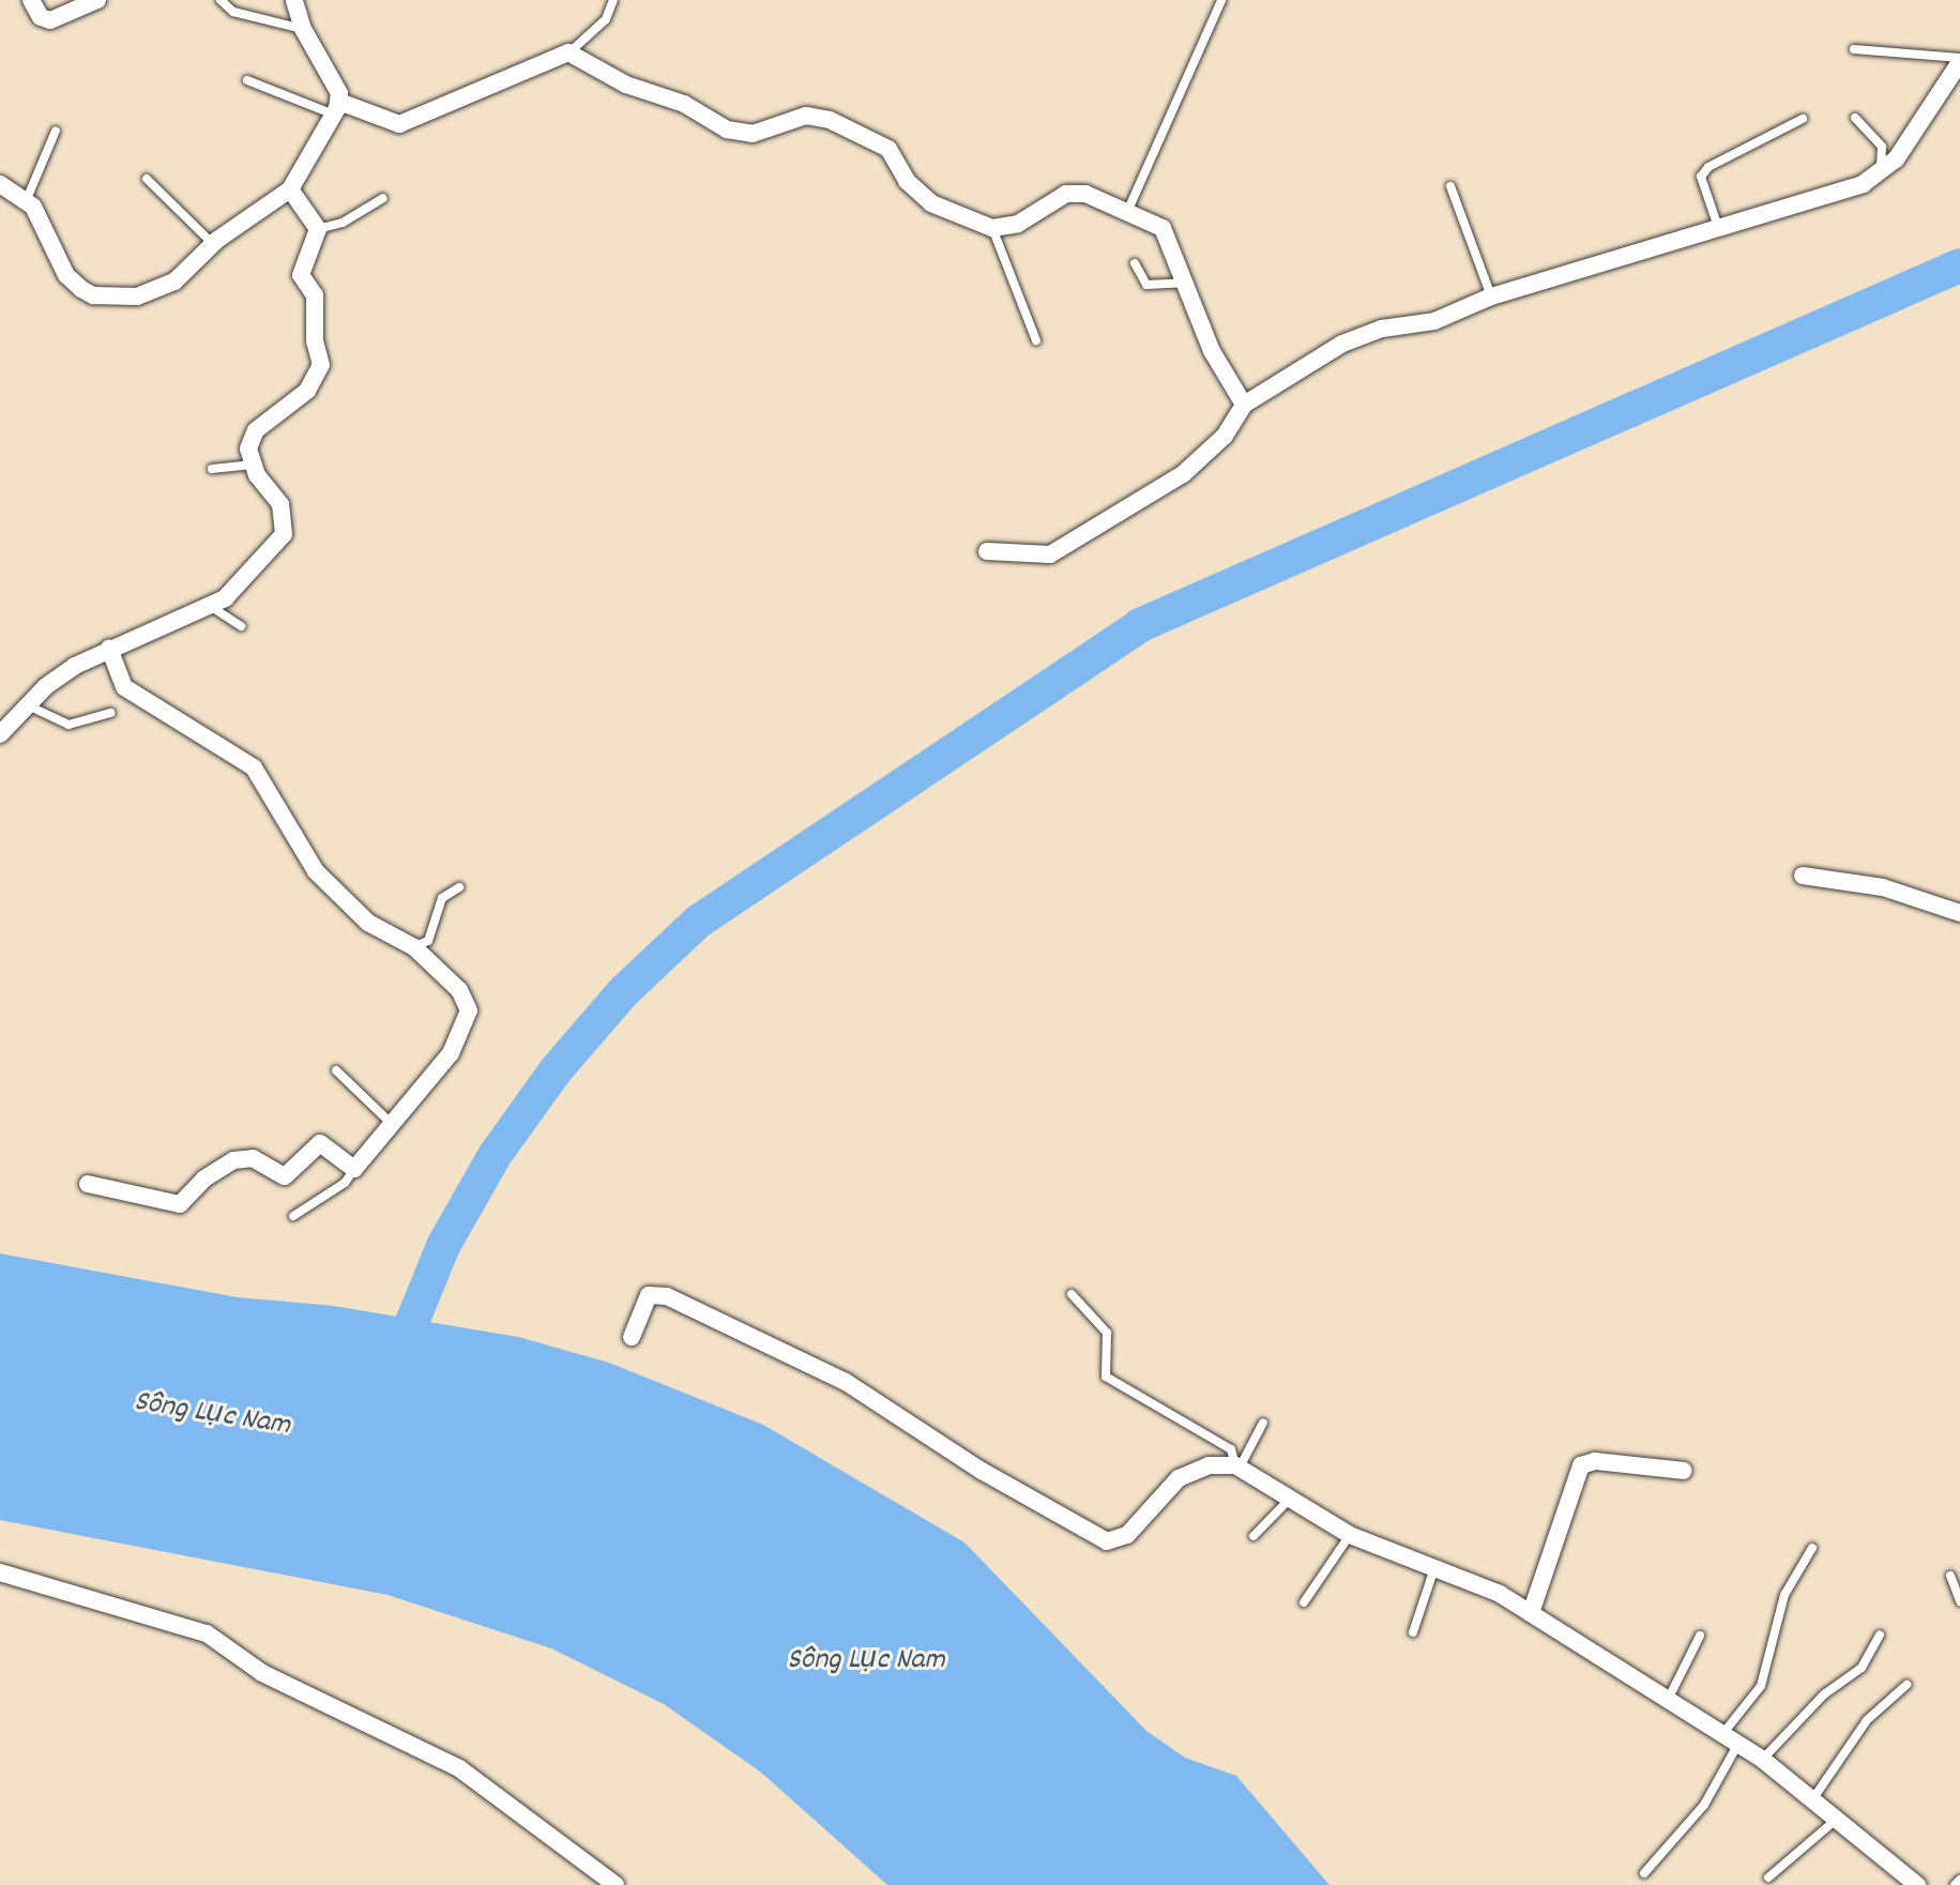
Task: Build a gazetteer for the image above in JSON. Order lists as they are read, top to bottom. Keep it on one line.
{"water":["Sông Lục Nam"]}
